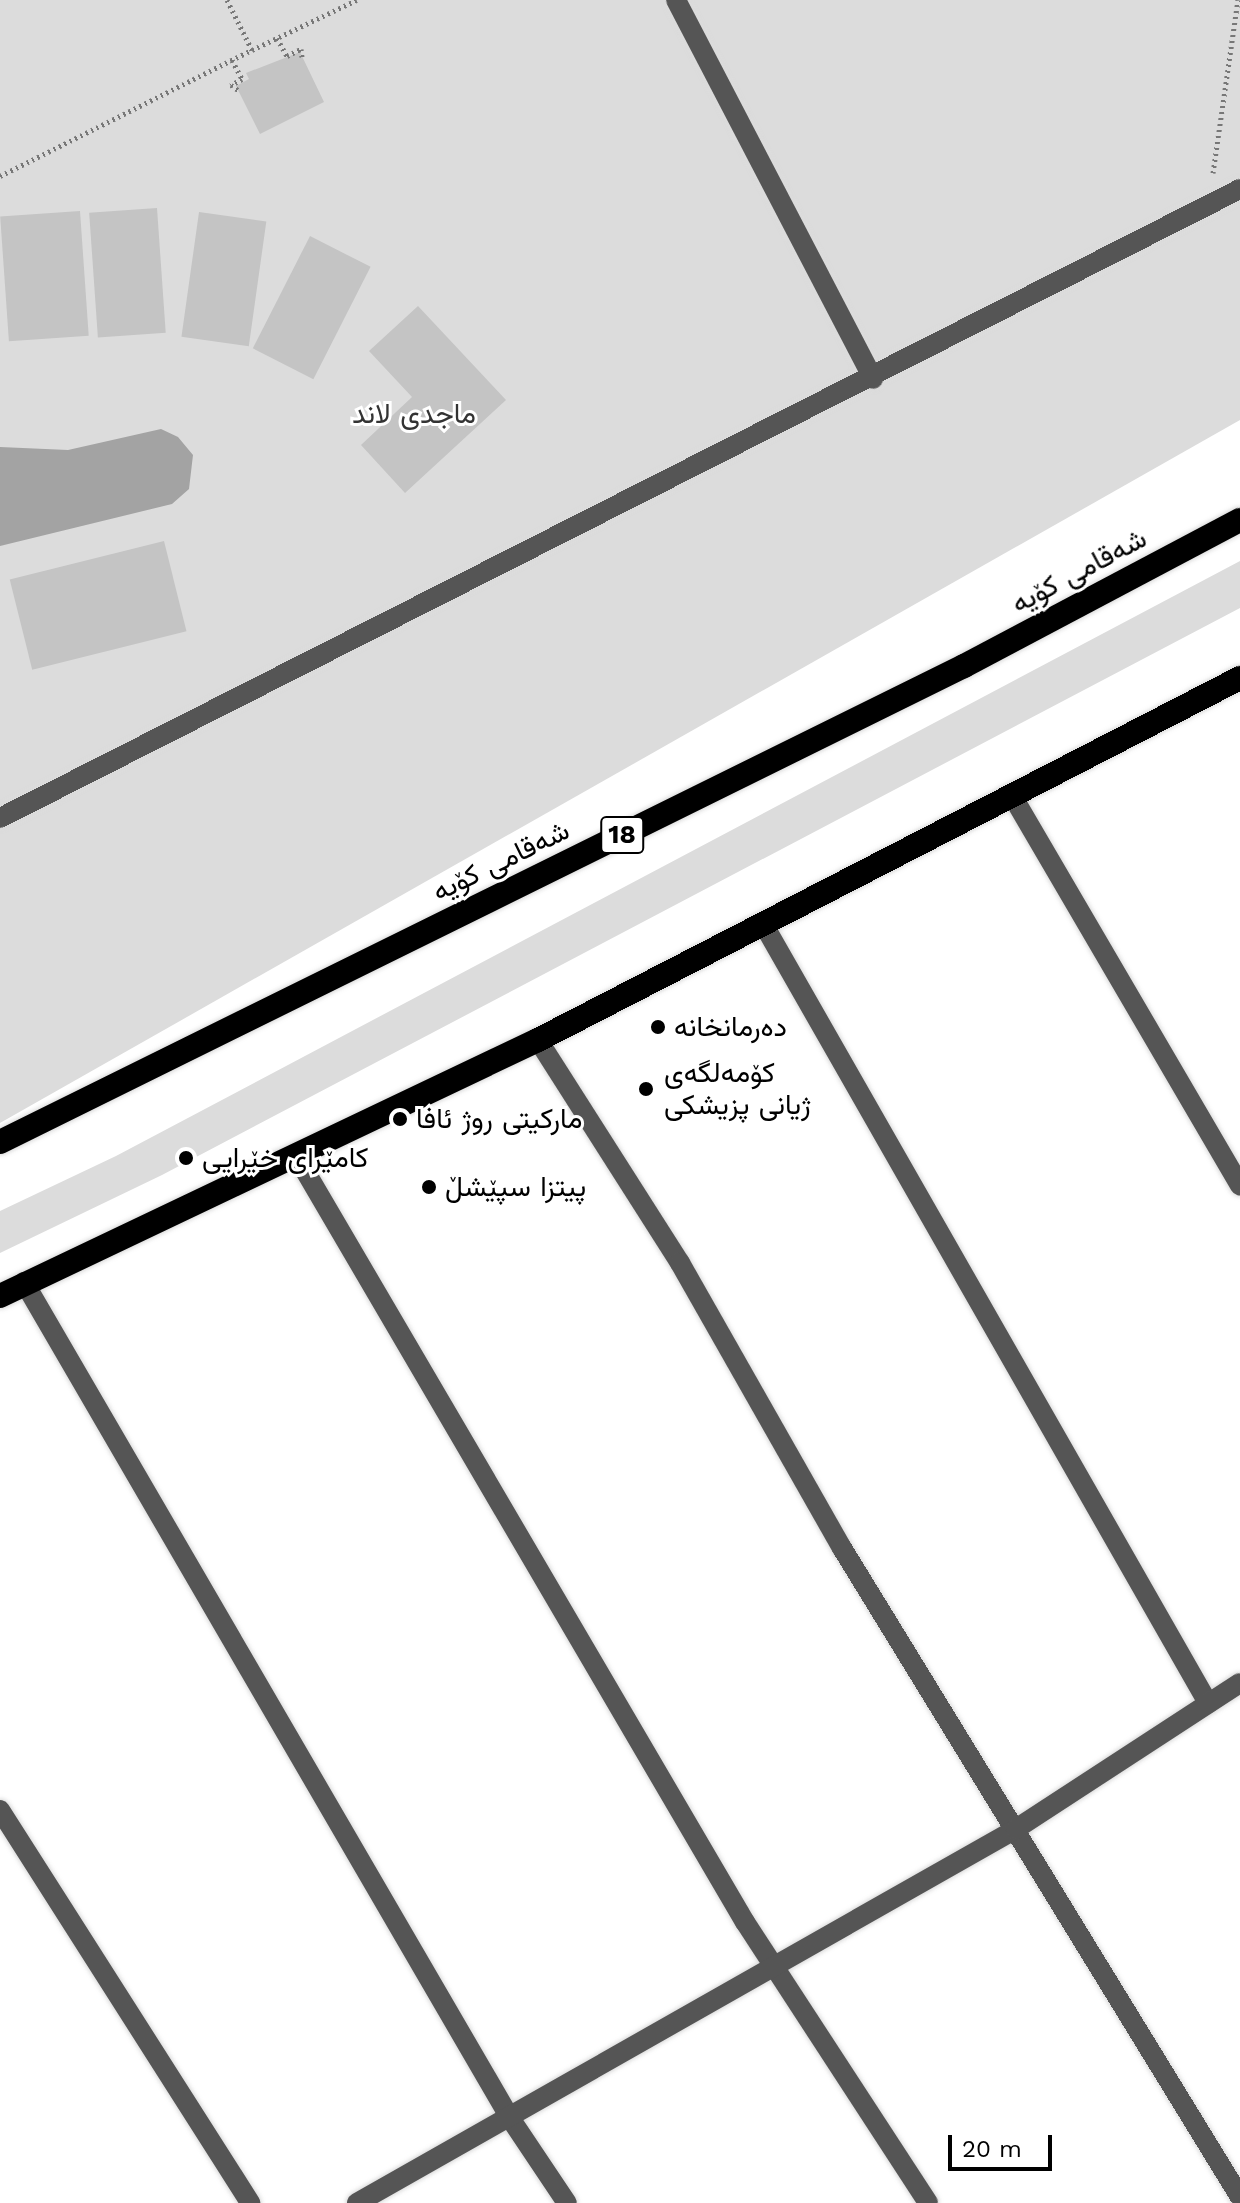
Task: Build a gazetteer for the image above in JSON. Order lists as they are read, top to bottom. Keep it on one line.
{"streets":{"highway":["شەقامی کۆیە","18"]},"parks":["ماجدی لاند"],"places":["دەرمانخانە","کۆمەلگەی ژیانی پزیشکی","ماركيتى روژ ئافا","كامێرای خێرایی","پیتزا سپێشڵ"],"scale_bar":"20 m"}
